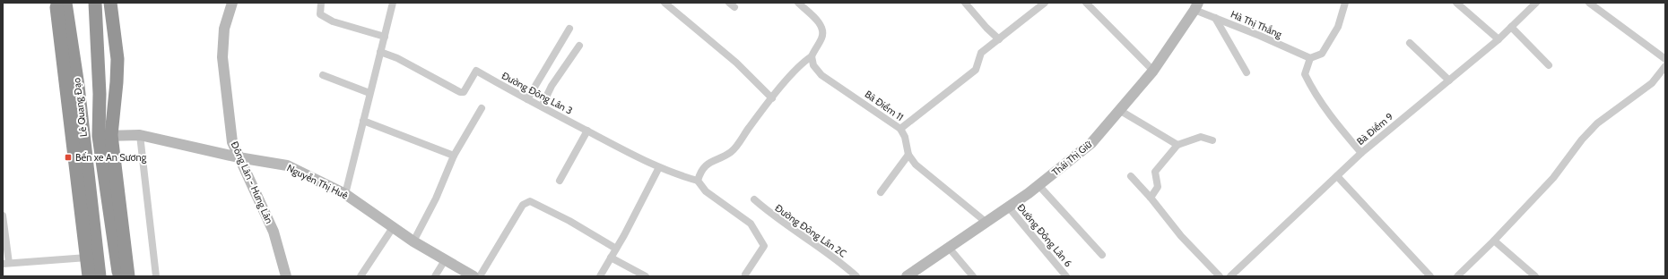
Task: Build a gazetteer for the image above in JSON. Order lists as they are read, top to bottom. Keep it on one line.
{"streets":{"highway":["Lê Quang Đạo"],"street":["Hà Thị Thắng","Đường Đông Lân 3","Bà Điểm 11","Bà Điểm 9","Thái Thị Giữ","Nguyễn Thị Huê","Đông Lân - Hưng Lân","Đường Đông Lân 2C","Đường Đông Lân 6"]},"crossings":[["Hà Thị Thắng","Thái Thị Giữ"],["Lê Quang Đạo","Nguyễn Thị Huê"],["Thái Thị Giữ","Đường Đông Lân 6"],["Nguyễn Thị Huê","Đông Lân - Hưng Lân"]],"places":{"transit":["Bến xe An Sương"]}}
